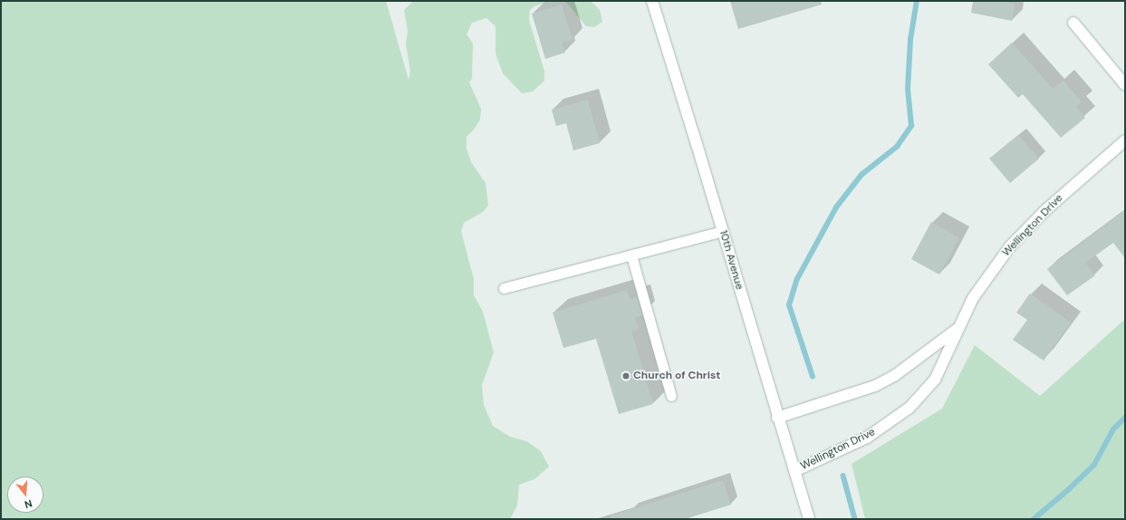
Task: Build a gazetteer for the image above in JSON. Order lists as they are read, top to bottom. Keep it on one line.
{"streets":{"street":["Wellington Drive","10th Avenue"]},"crossings":[["Wellington Drive","10th Avenue"]],"places":["Church of Christ"],"north":"bottom"}
